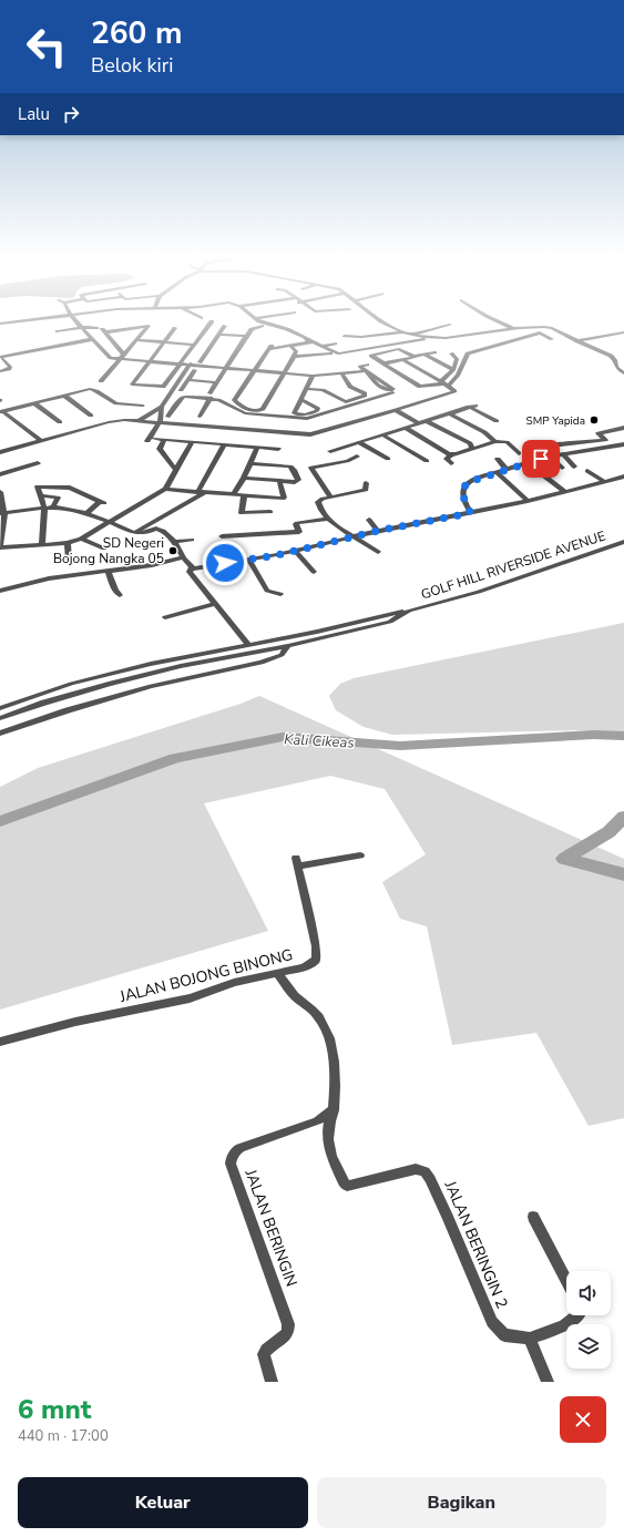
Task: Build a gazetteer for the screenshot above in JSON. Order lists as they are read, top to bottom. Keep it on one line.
{"streets":{"street":["GOLF HILL RIVERSIDE AVENUE","JALAN BOJONG BINONG","JALAN BERINGIN","JALAN BERINGIN 2"]},"crossings":[["JALAN BERINGIN","JALAN BERINGIN 2"]],"water":["Kali Cikeas"],"places":["SMP Yapida","SD Negeri Bojong Nangka 05"],"page":{"turn":["260 m","Belok kiri"],"then":"Lalu","heading":["6 mnt","440 m · 17:00"],"buttons":["Keluar","Bagikan"]}}
